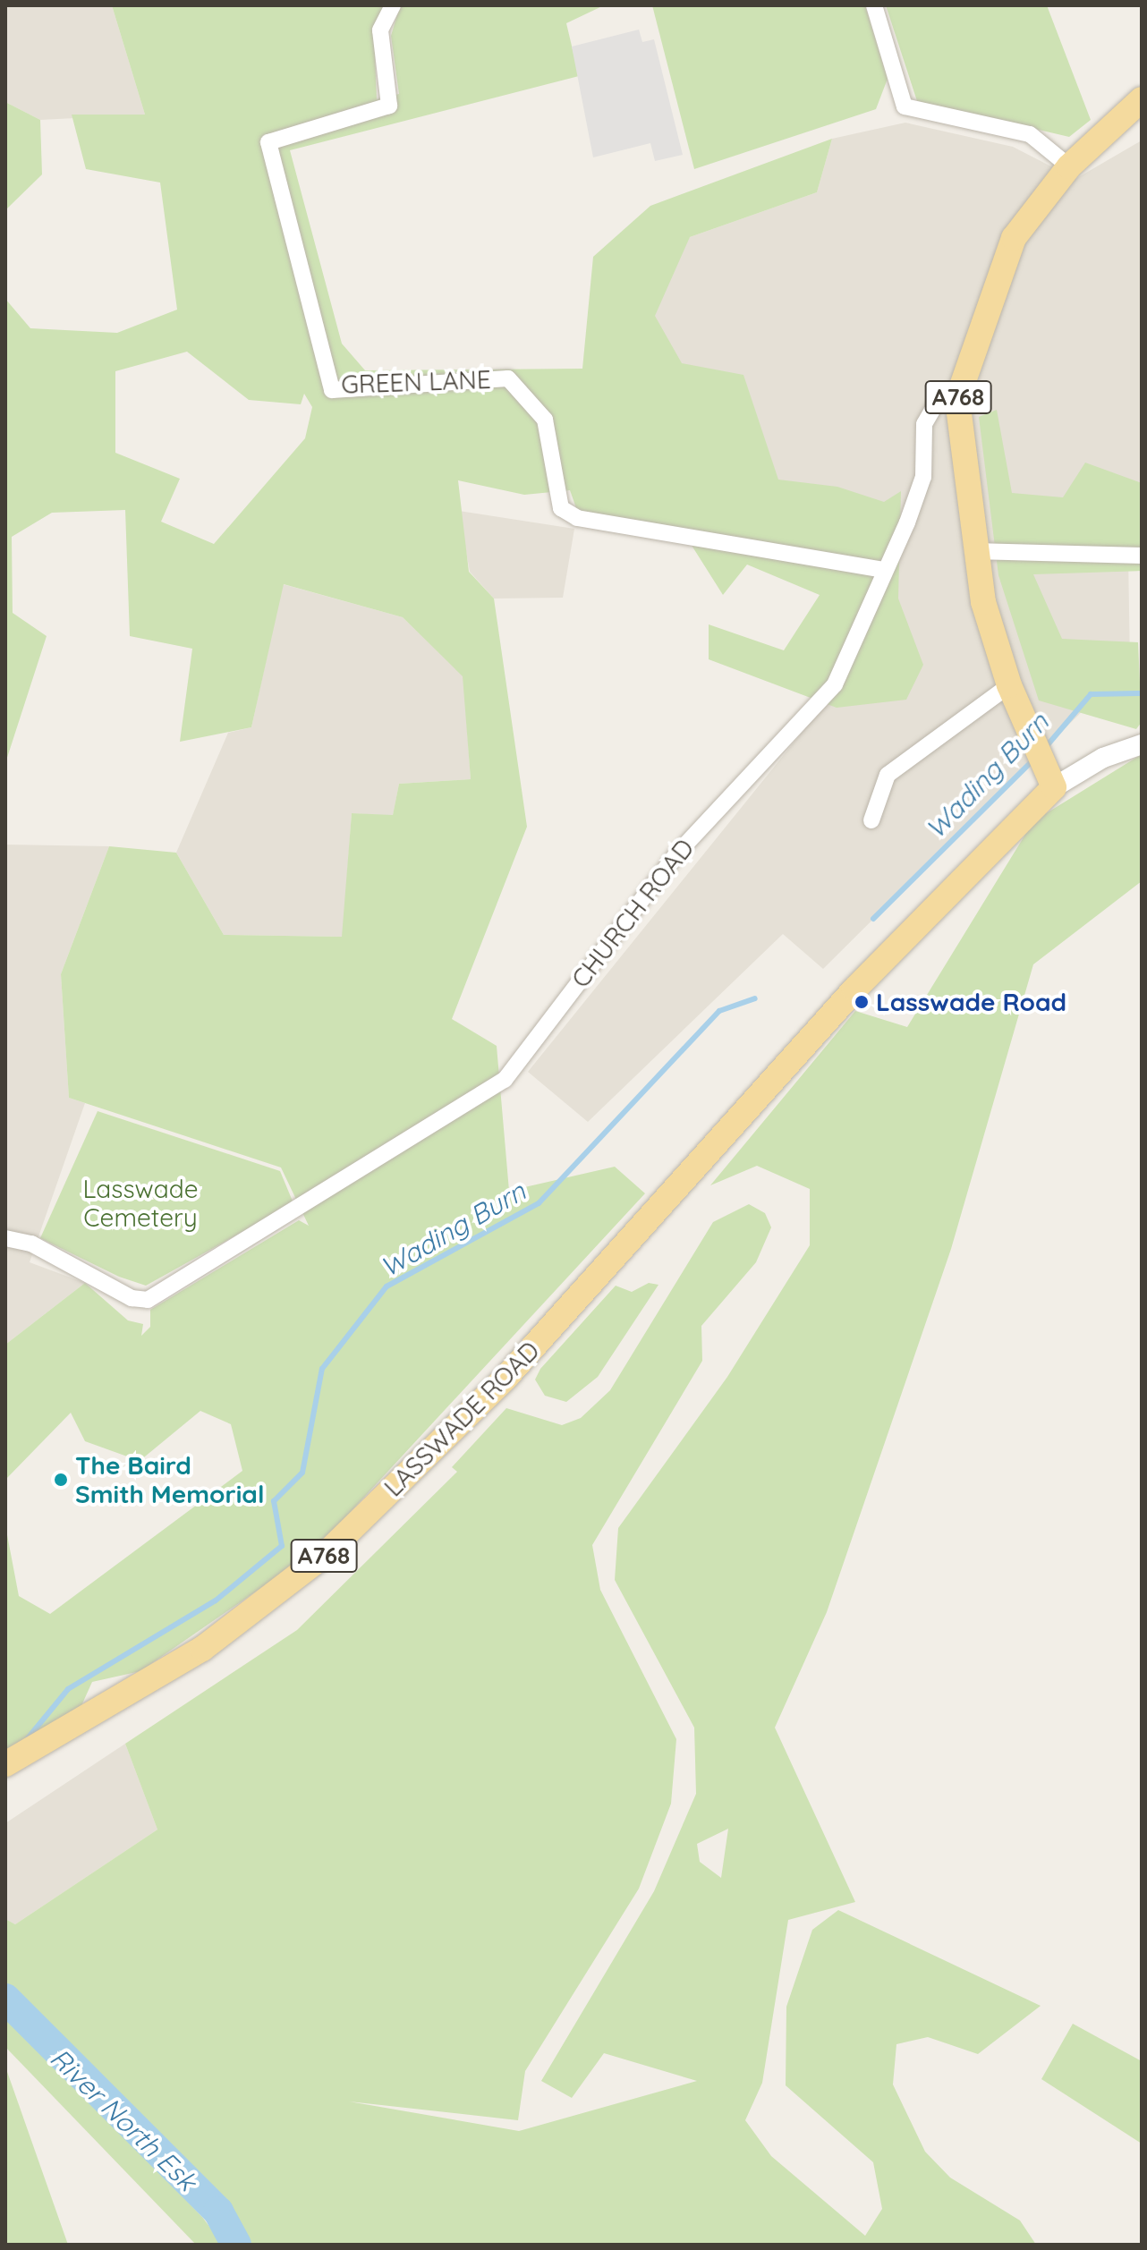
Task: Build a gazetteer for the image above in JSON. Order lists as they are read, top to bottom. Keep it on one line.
{"streets":{"main road":["A768","LASSWADE ROAD"],"street":["GREEN LANE","CHURCH ROAD"]},"crossings":[["GREEN LANE","CHURCH ROAD"],["A768","CHURCH ROAD"],["A768","LASSWADE ROAD"]],"water":["Wading Burn","River North Esk"],"parks":["Lasswade Cemetery"],"places":["Lasswade Road","The Baird Smith Memorial"]}
